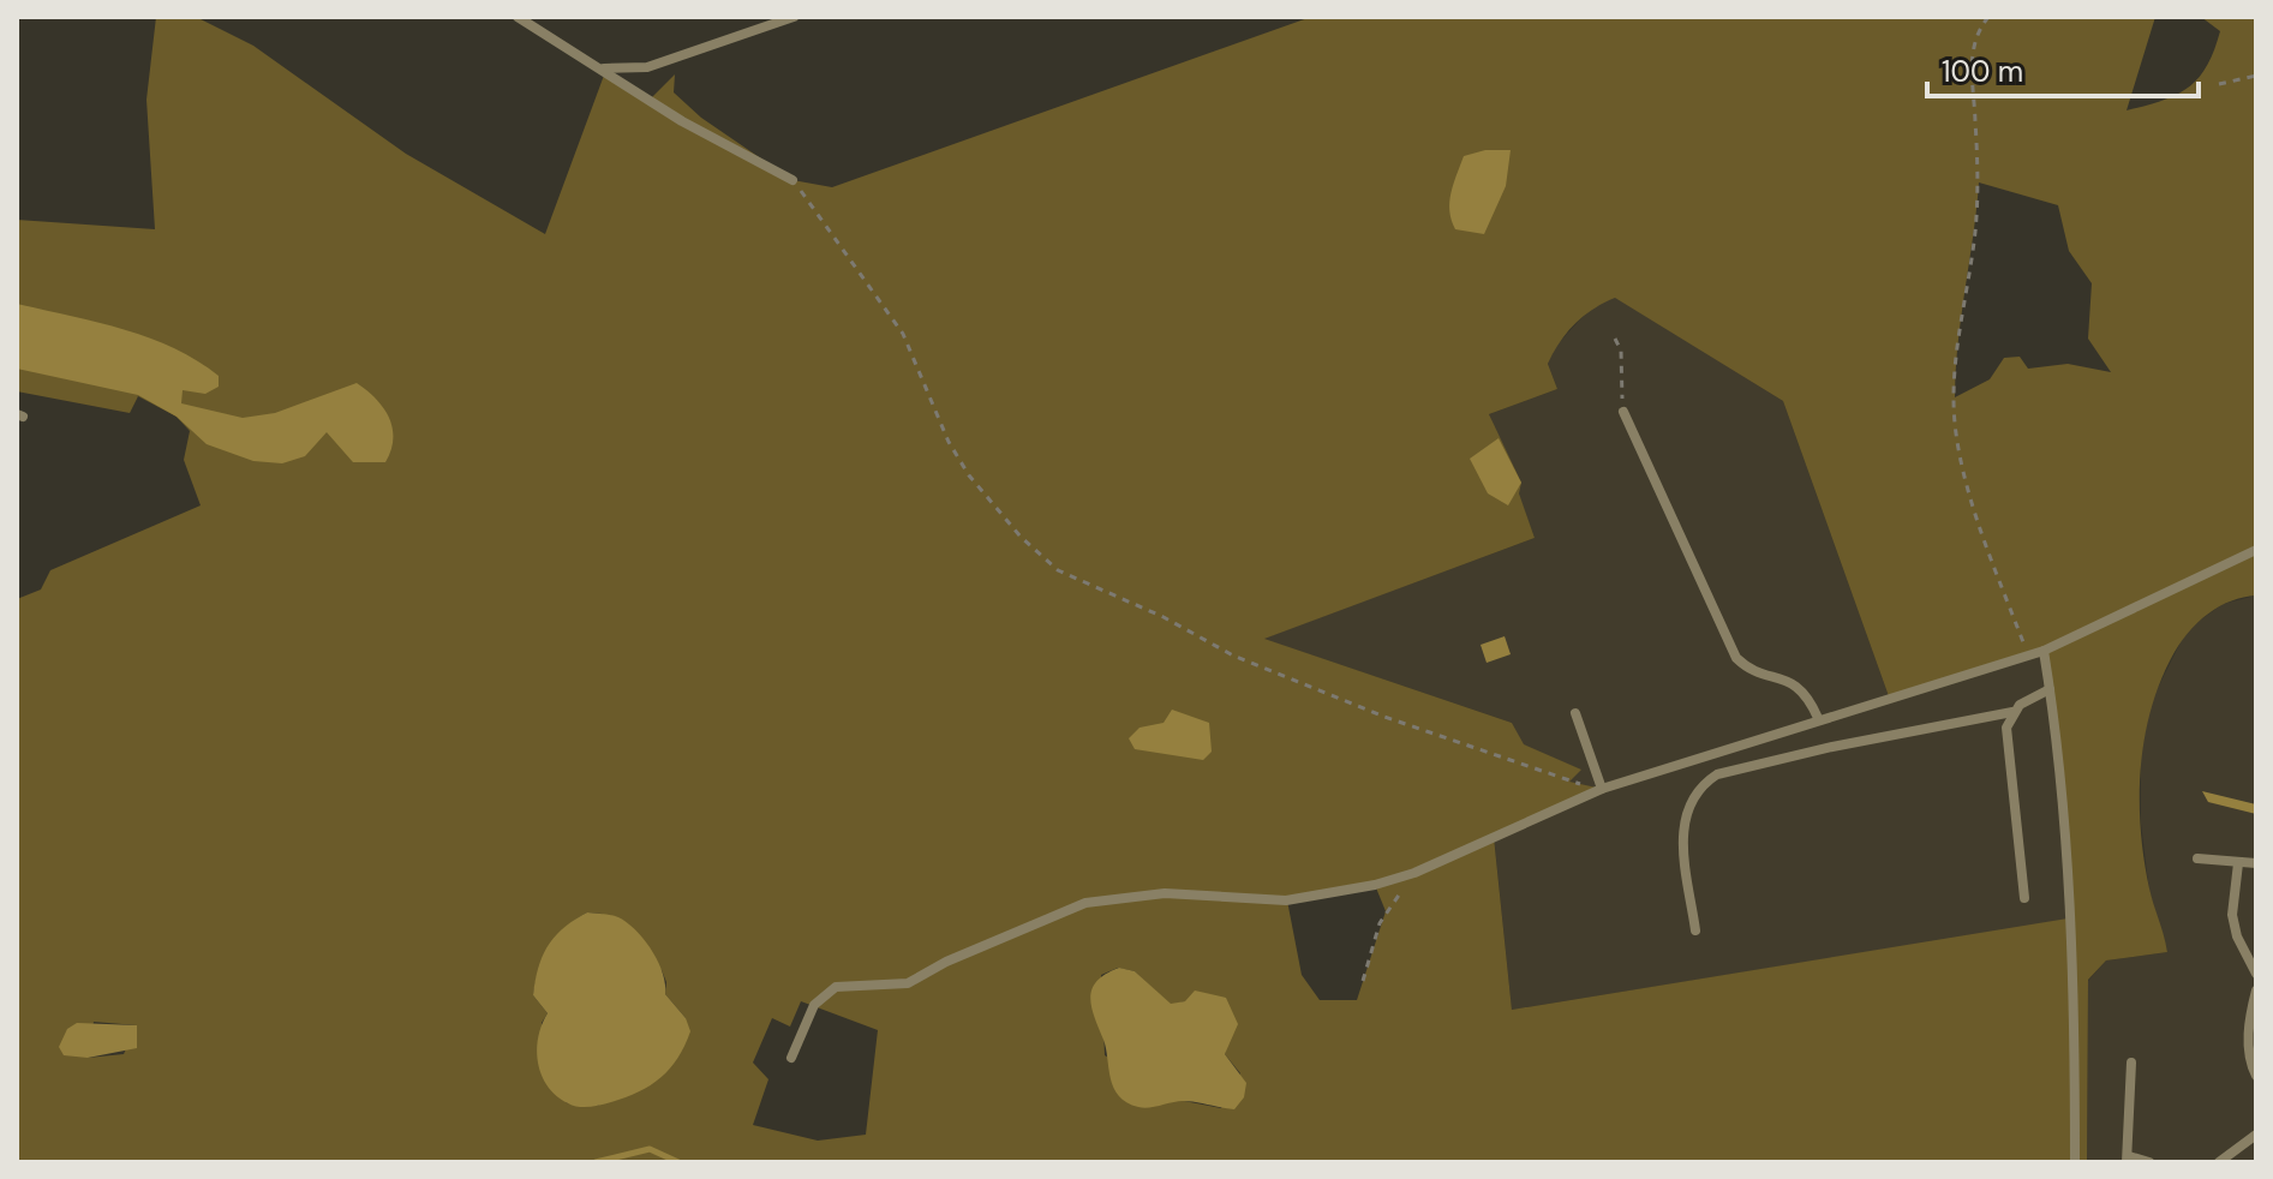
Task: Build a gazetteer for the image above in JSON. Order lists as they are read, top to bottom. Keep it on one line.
{"scale_bar":"100 m"}
